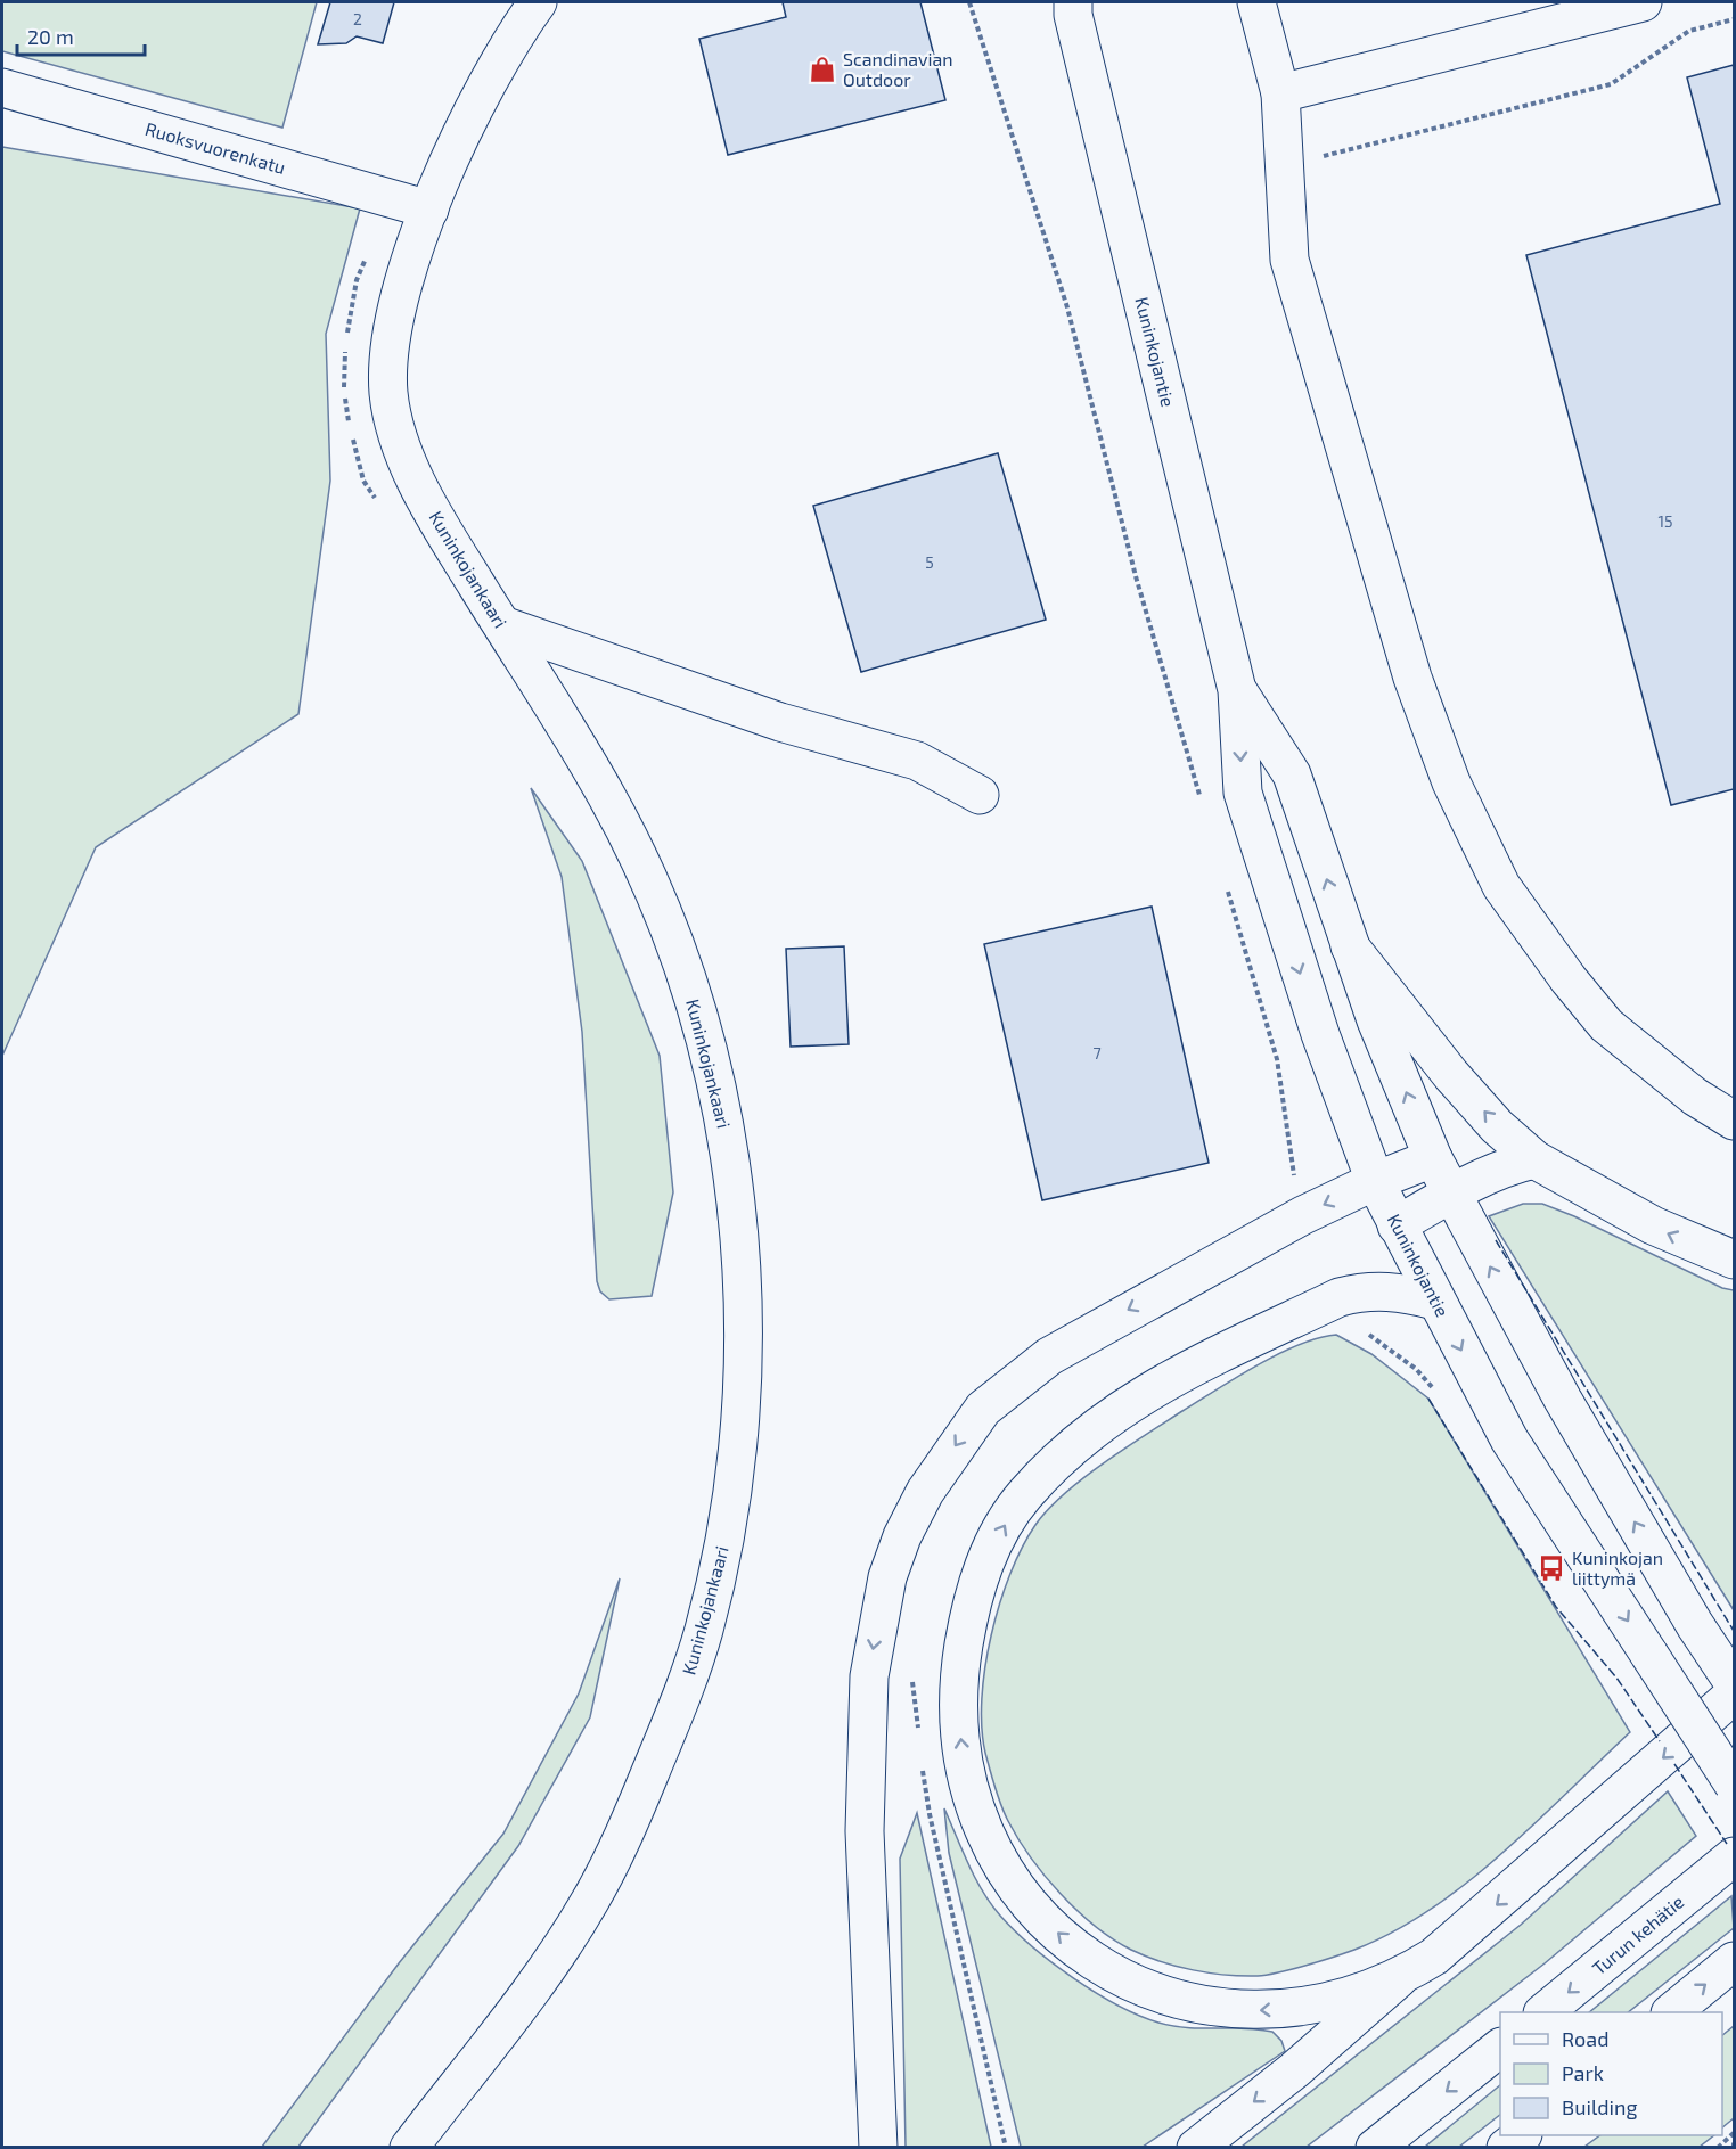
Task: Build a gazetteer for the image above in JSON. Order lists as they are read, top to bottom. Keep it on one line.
{"streets":{"main road":["Ruoksvuorenkatu","Kuninkojantie","Kuninkojankaari","Turun kehätie"]},"crossings":[["Ruoksvuorenkatu","Kuninkojankaari"]],"places":{"shop":["Scandinavian Outdoor"],"bus stop":["Kuninkojan liittymä"]},"house_numbers":["2","15","5","7"],"legend":["Road","Park","Building"],"scale_bar":"20 m"}
